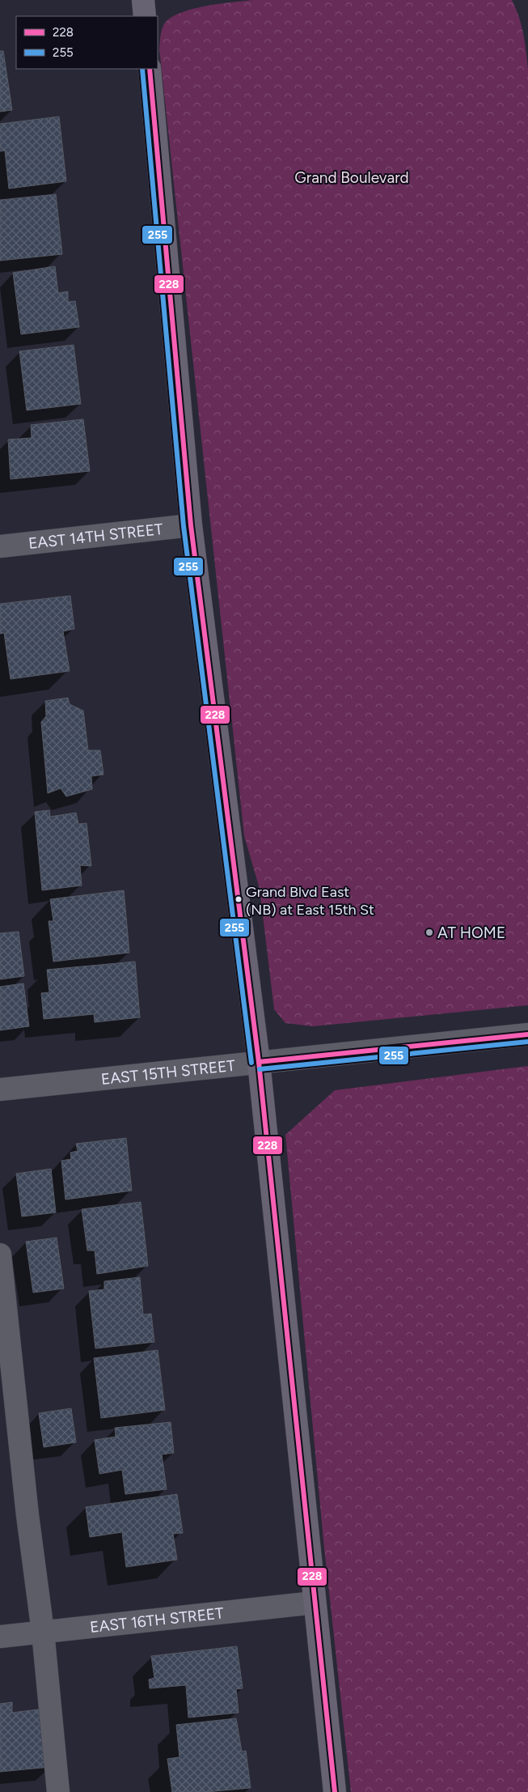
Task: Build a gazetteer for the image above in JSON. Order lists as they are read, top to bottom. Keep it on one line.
{"streets":{"street":["EAST 14TH STREET","EAST 15TH STREET","EAST 16TH STREET"]},"parks":["Grand Boulevard"],"places":["Grand Blvd East (NB) at East 15th St","AT HOME"],"lines":["transit line 228","transit line 255"],"legend":["228","255"]}
